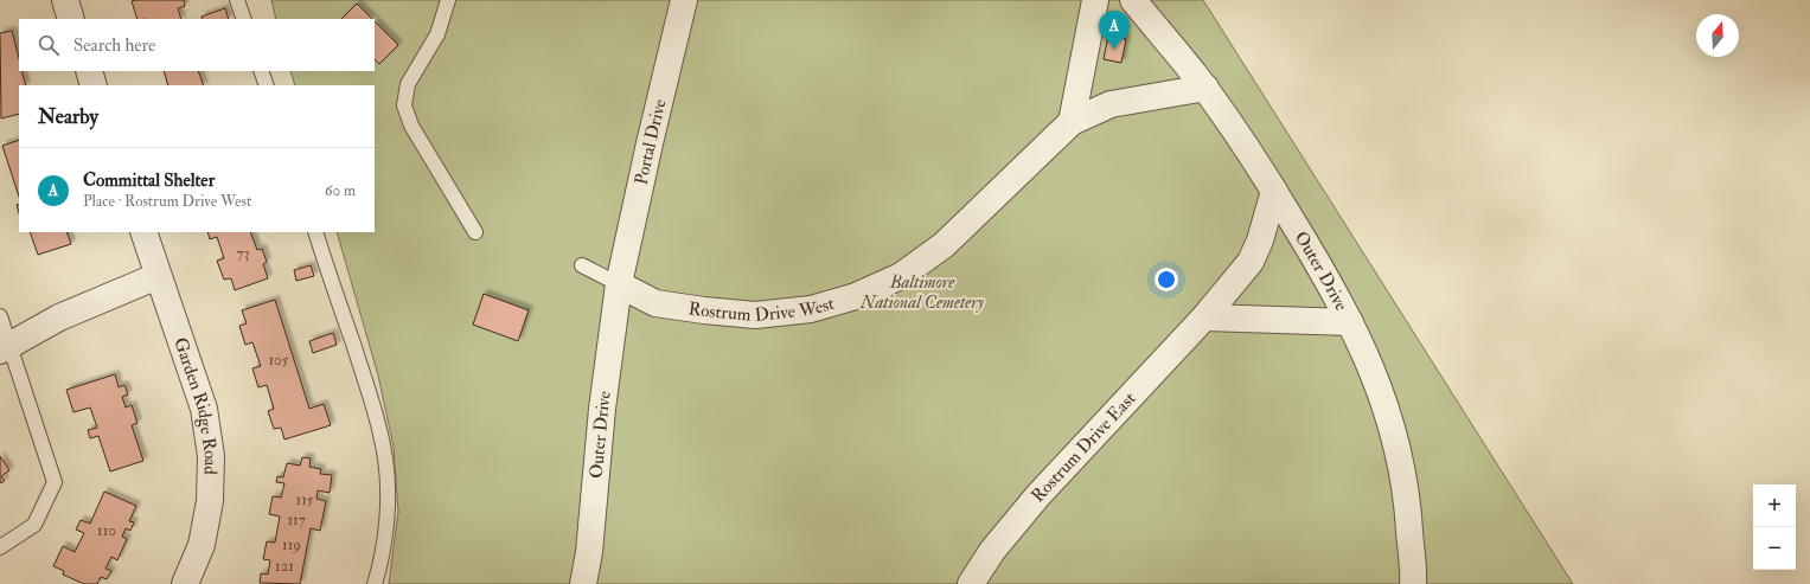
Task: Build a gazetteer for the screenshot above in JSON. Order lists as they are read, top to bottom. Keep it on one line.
{"streets":{"street":["Portal Drive","Outer Drive","Rostrum Drive West","Garden Ridge Road","Rostrum Drive East"]},"crossings":[["Portal Drive","Outer Drive"],["Portal Drive","Rostrum Drive West"],["Outer Drive","Rostrum Drive West"],["Outer Drive","Rostrum Drive East"]],"parks":["Baltimore National Cemetery"],"house_numbers":["73","105","115","117","110","119","121"],"north":"top","page":{"pins":"A","search":"Search here","heading":"Nearby","list":[{"mark":"A","name":"Committal Shelter","note":"Place · Rostrum Drive West","value":"60 m"}],"map_buttons":["+","−"]}}
